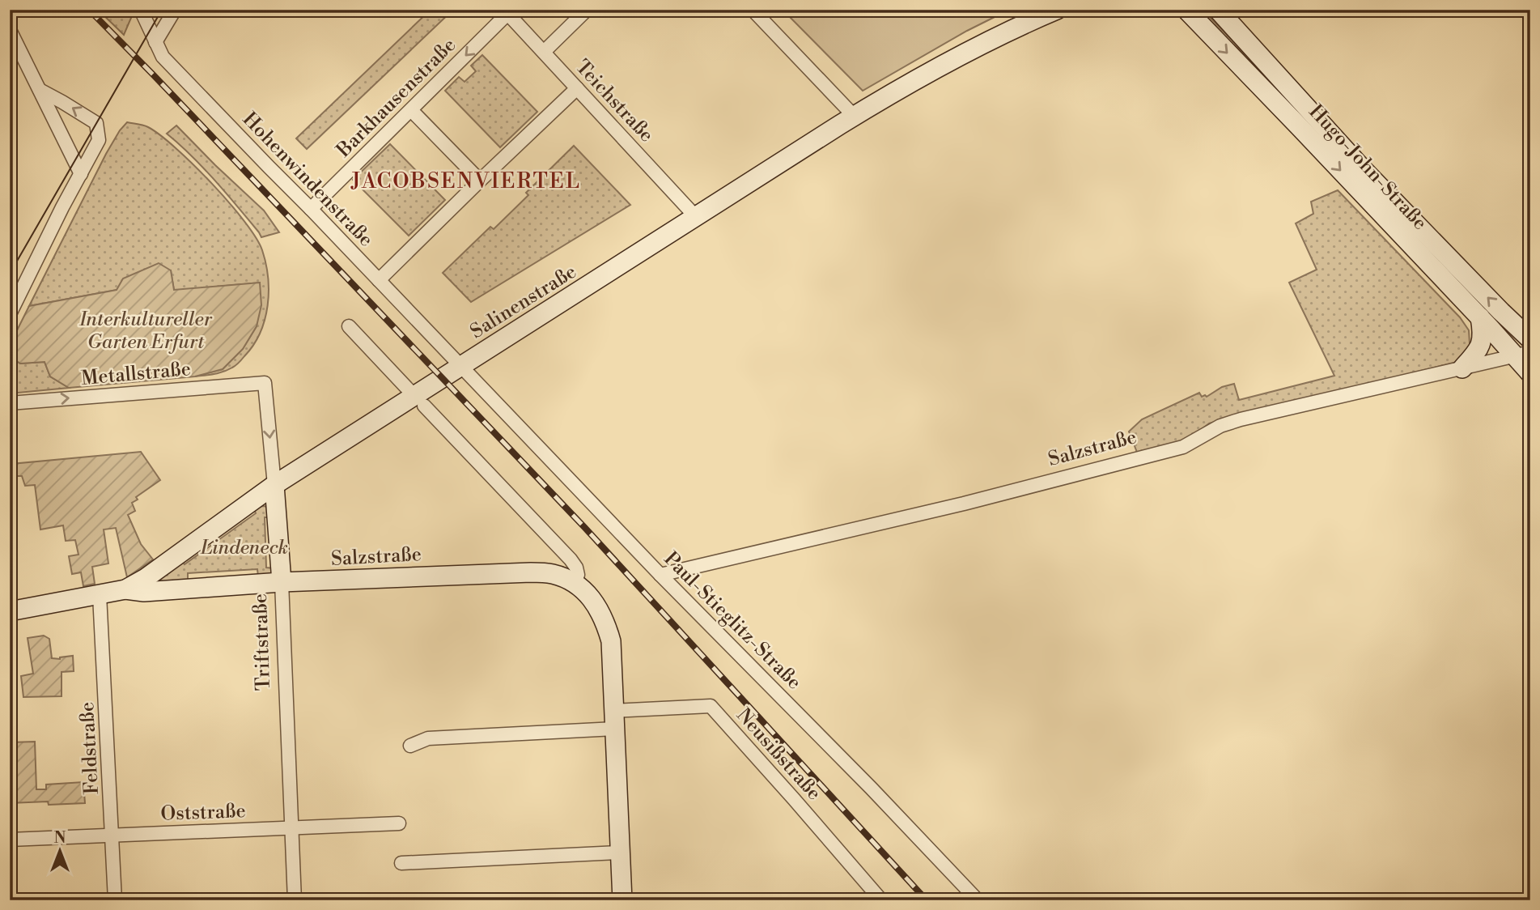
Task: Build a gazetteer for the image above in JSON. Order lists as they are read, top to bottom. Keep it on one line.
{"streets":{"street":["Barkhausenstraße","Teichstraße","Hugo-John-Straße","Hohenwindenstraße","Salinenstraße","Metallstraße","Salzstraße","Paul-Stieglitz-Straße","Triftstraße","Feldstraße","Neusißstraße","Oststraße"]},"crossings":[["Barkhausenstraße","Teichstraße"],["Barkhausenstraße","Hohenwindenstraße"],["Teichstraße","Salinenstraße"],["Hugo-John-Straße","Salzstraße"],["Hohenwindenstraße","Salinenstraße"],["Hohenwindenstraße","Paul-Stieglitz-Straße"],["Salinenstraße","Salzstraße"],["Salinenstraße","Paul-Stieglitz-Straße"],["Salinenstraße","Triftstraße"],["Salinenstraße","Feldstraße"],["Metallstraße","Triftstraße"],["Salzstraße","Paul-Stieglitz-Straße"],["Salzstraße","Triftstraße"],["Salzstraße","Neusißstraße"],["Triftstraße","Oststraße"],["Feldstraße","Oststraße"]],"one_way":["Metallstraße"],"districts":["JACOBSENVIERTEL"],"parks":["Interkultureller Garten Erfurt","Lindeneck"],"north":"top"}
